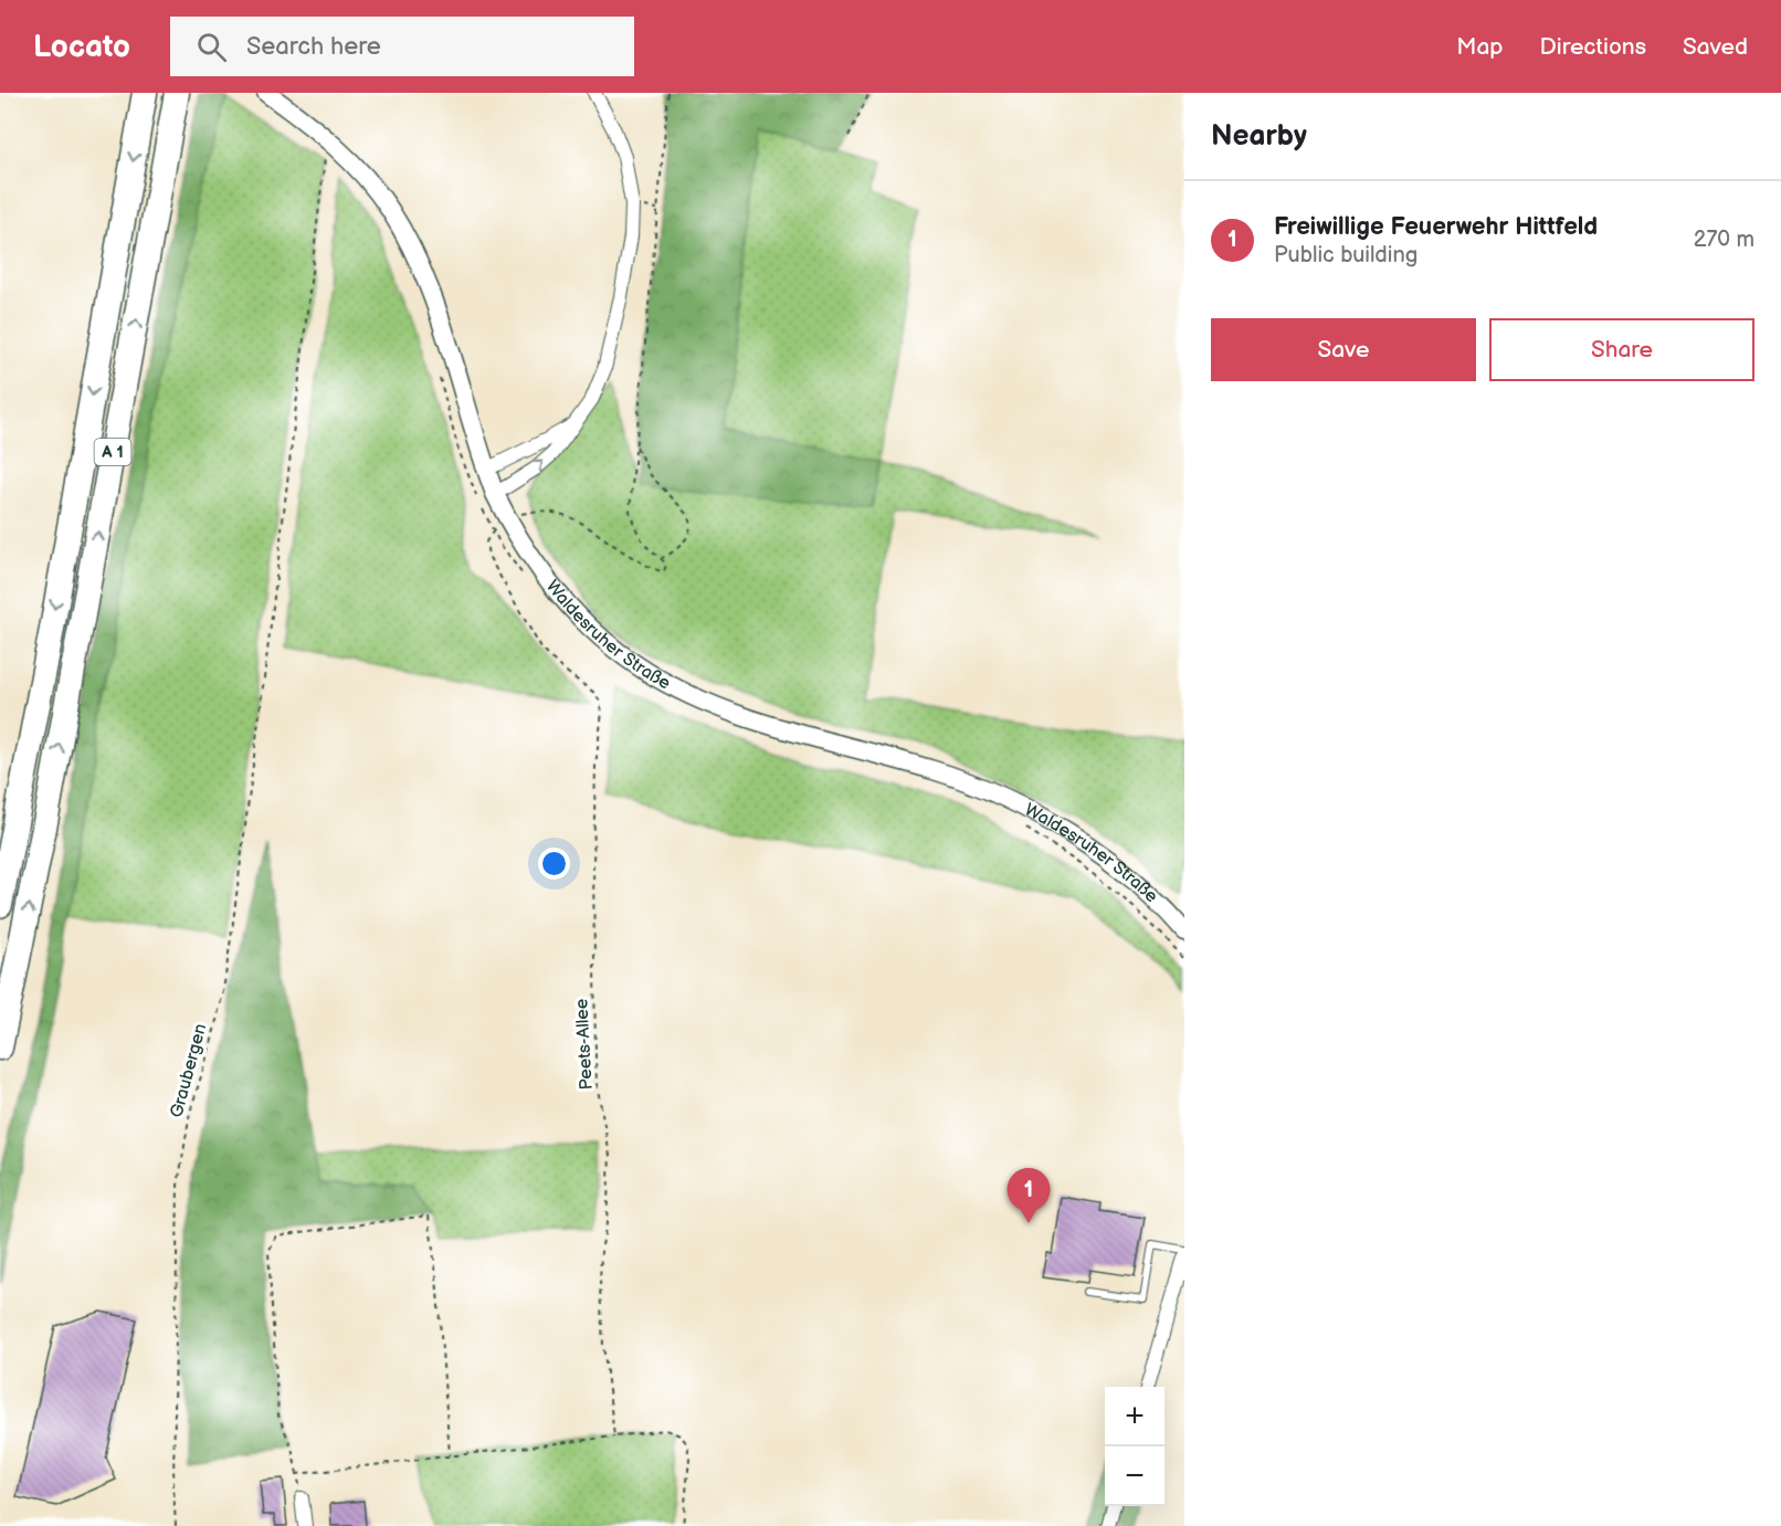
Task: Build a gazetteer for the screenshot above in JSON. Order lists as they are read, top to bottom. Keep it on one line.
{"streets":{"highway":["A 1"],"street":["Waldesruher Straße"],"path":["Peets-Allee","Graubergen"]},"page":{"header":"Locato","search":"Search here","nav":["Map","Directions","Saved"],"heading":"Nearby","list":[{"mark":"1","name":"Freiwillige Feuerwehr Hittfeld","note":"Public building","value":"270 m"}],"buttons":["Save","Share"],"pins":"1","map_buttons":["+","−"]}}
